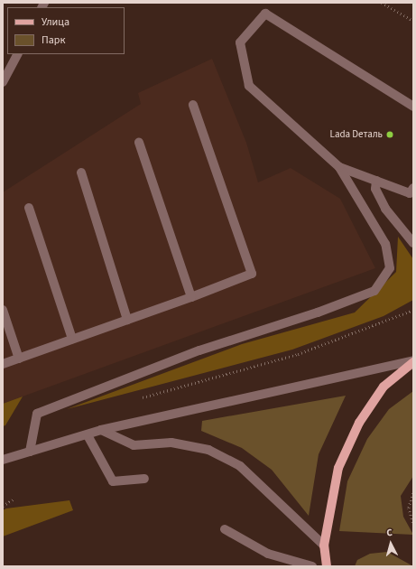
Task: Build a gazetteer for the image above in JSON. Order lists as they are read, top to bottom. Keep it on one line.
{"places":["Lada Dеталь"],"legend":["Улица","Парк"],"north":"top"}
